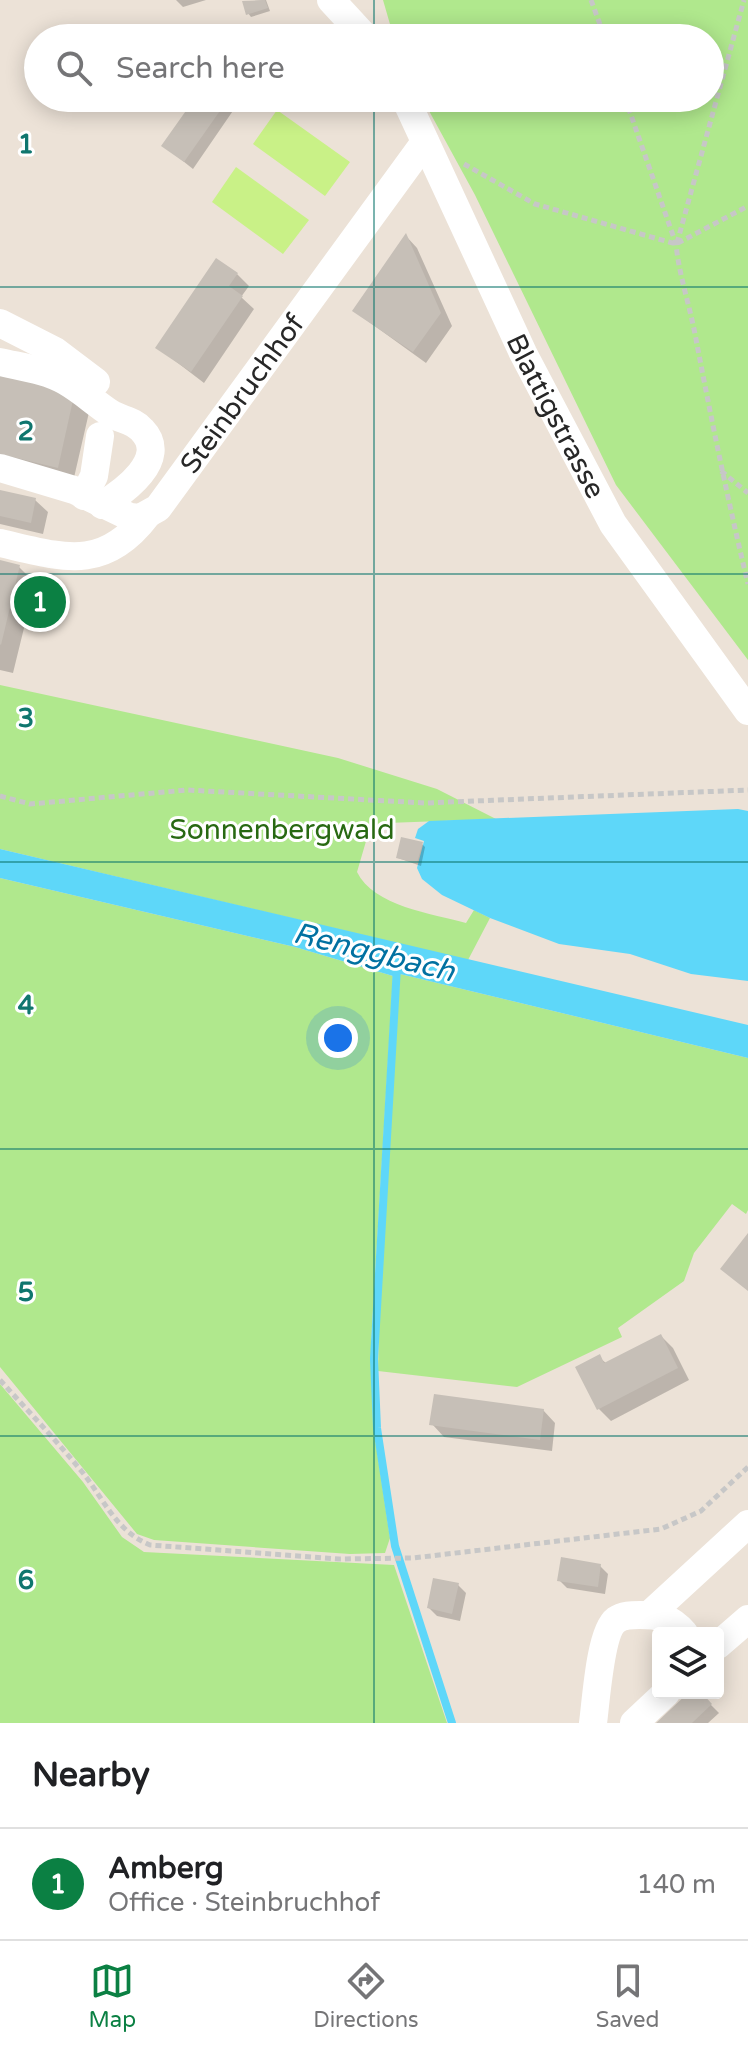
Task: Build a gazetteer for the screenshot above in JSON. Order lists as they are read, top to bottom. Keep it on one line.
{"streets":{"street":["Steinbruchhof","Blattigstrasse"]},"crossings":[["Steinbruchhof","Blattigstrasse"]],"water":["Renggbach"],"parks":["Sonnenbergwald"],"page":{"search":"Search here","pins":"1","heading":"Nearby","list":[{"mark":"1","name":"Amberg","note":"Office · Steinbruchhof","value":"140 m"}],"nav":["Map","Directions","Saved"]},"grid":{"rows":["1","2","3","4","5","6"]}}
